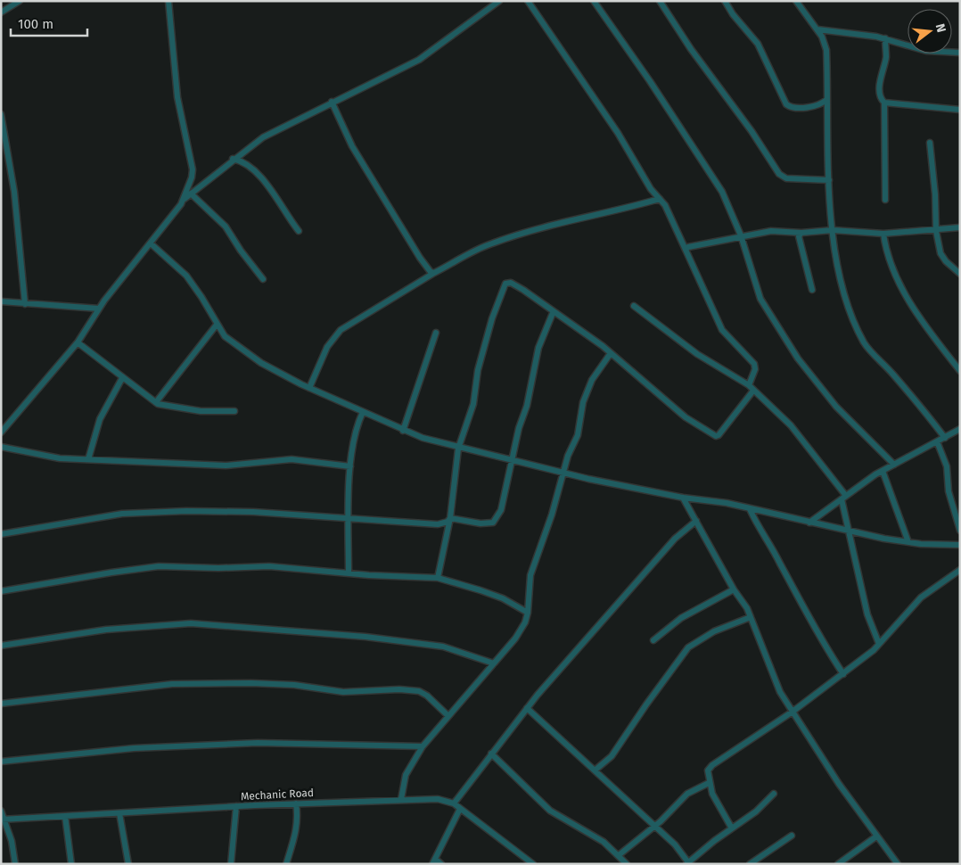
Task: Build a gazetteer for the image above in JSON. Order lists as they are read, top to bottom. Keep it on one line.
{"streets":{"street":["Mechanic Road"]},"scale_bar":"100 m","north":"right"}
